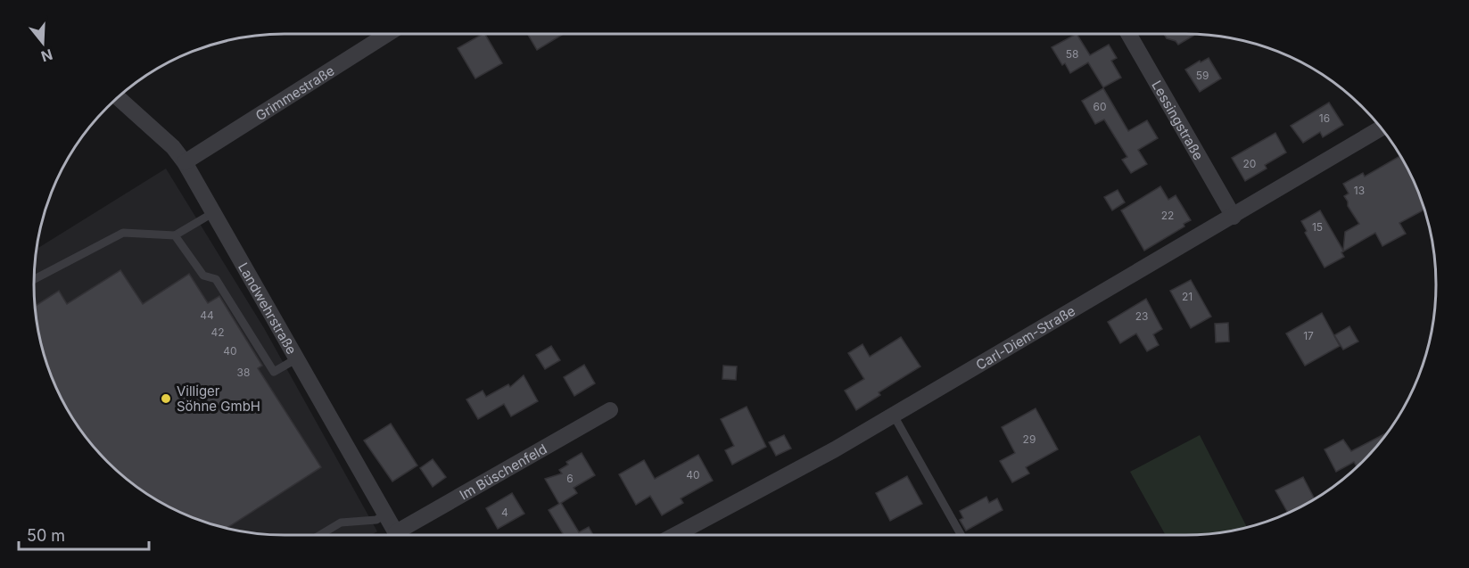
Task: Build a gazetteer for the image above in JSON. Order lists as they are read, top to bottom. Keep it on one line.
{"streets":{"street":["Grimmestraße","Lessingstraße","Landwehrstraße","Carl-Diem-Straße","Im Büschenfeld"]},"crossings":[["Grimmestraße","Landwehrstraße"],["Lessingstraße","Carl-Diem-Straße"]],"places":["Villiger Söhne GmbH"],"house_numbers":["58","59","60","16","20","13","22","15","21","44","23","42","17","40","38","29","40","6","4"],"scale_bar":"50 m","north":"bottom"}
